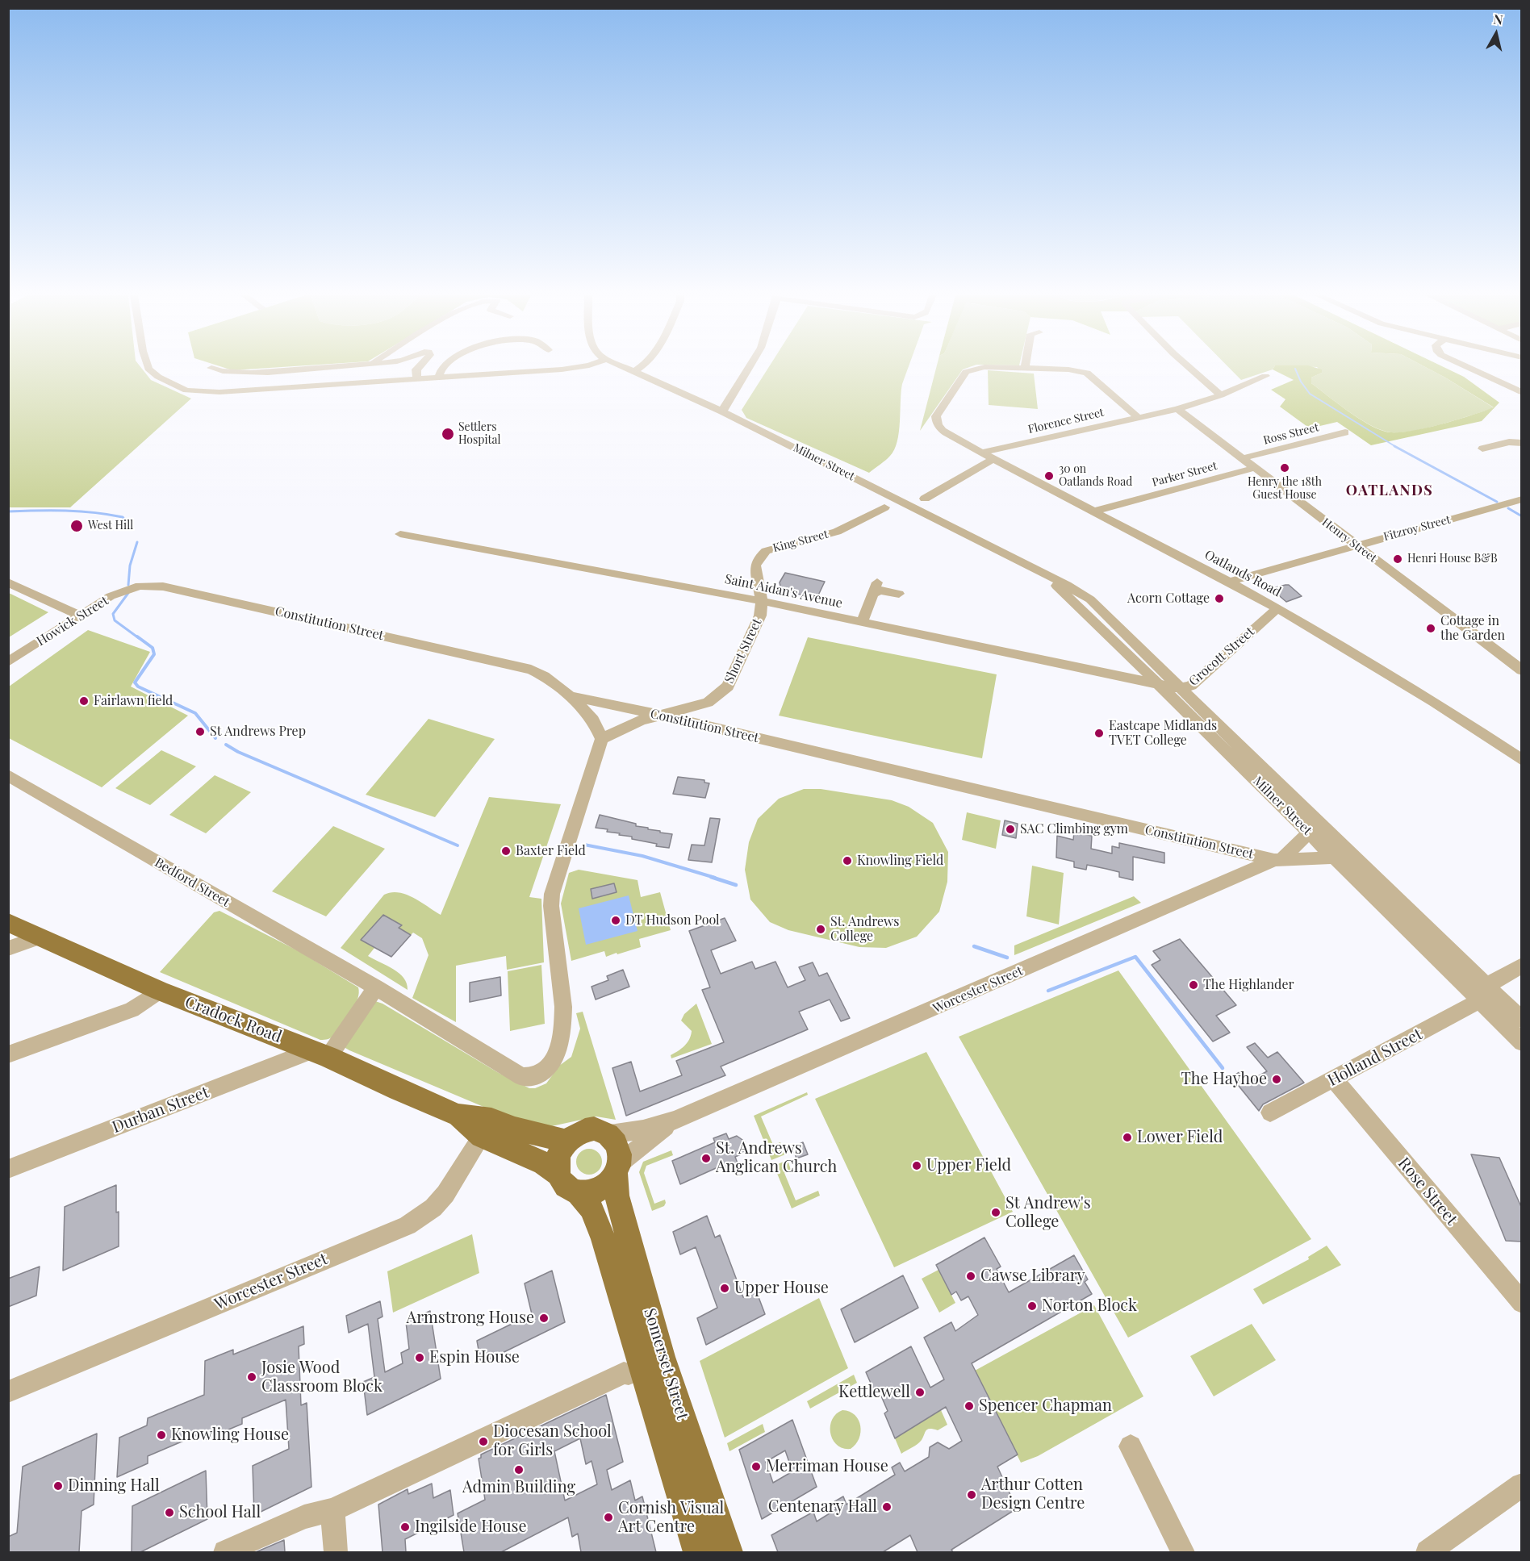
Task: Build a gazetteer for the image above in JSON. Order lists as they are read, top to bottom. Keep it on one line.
{"streets":{"main road":["Cradock Road","Somerset Street"],"street":["Florence Street","Ross Street","Milner Street","Parker Street","Fitzroy Street","Henry Street","King Street","Oatlands Road","Saint Aidan's Avenue","Howick Street","Constitution Street","Short Street","Grocott Street","Bedford Street","Worcester Street","Holland Street","Durban Street","Rose Street"]},"crossings":[["Florence Street","Henry Street"],["Florence Street","Oatlands Road"],["Ross Street","Henry Street"],["Milner Street","Saint Aidan's Avenue"],["Milner Street","Grocott Street"],["Milner Street","Worcester Street"],["Milner Street","Holland Street"],["Parker Street","Henry Street"],["Parker Street","Oatlands Road"],["Fitzroy Street","Henry Street"],["Fitzroy Street","Oatlands Road"],["King Street","Saint Aidan's Avenue"],["King Street","Short Street"],["Oatlands Road","Grocott Street"],["Saint Aidan's Avenue","Short Street"],["Saint Aidan's Avenue","Grocott Street"],["Howick Street","Constitution Street"],["Constitution Street","Short Street"],["Constitution Street","Worcester Street"],["Short Street","Bedford Street"],["Worcester Street","Cradock Road"],["Worcester Street","Somerset Street"],["Cradock Road","Durban Street"],["Cradock Road","Somerset Street"],["Holland Street","Rose Street"]],"districts":["OATLANDS"],"places":["Settlers Hospital","Henry the 18th Guest House","30 on Oatlands Road","West Hill","Henri House B&B","Acorn Cottage","Cottage in the Garden","Fairlawn field","St Andrews Prep","Eastcape Midlands TVET College","SAC Climbing gym","Baxter Field","Knowling Field","DT Hudson Pool","St. Andrews College","The Highlander","The Hayhoe","Lower Field","St. Andrews Anglican Church","Upper Field","St Andrew's College","Cawse Library","Upper House","Norton Block","Armstrong House","Espin House","Josie Wood Classroom Block","Kettlewell","Spencer Chapman","Knowling House","Diocesan School for Girls","Merriman House","Admin Building","Dinning Hall","Arthur Cotten Design Centre","Centenary Hall","School Hall","Cornish Visual Art Centre","Ingilside House"],"north":"top"}
